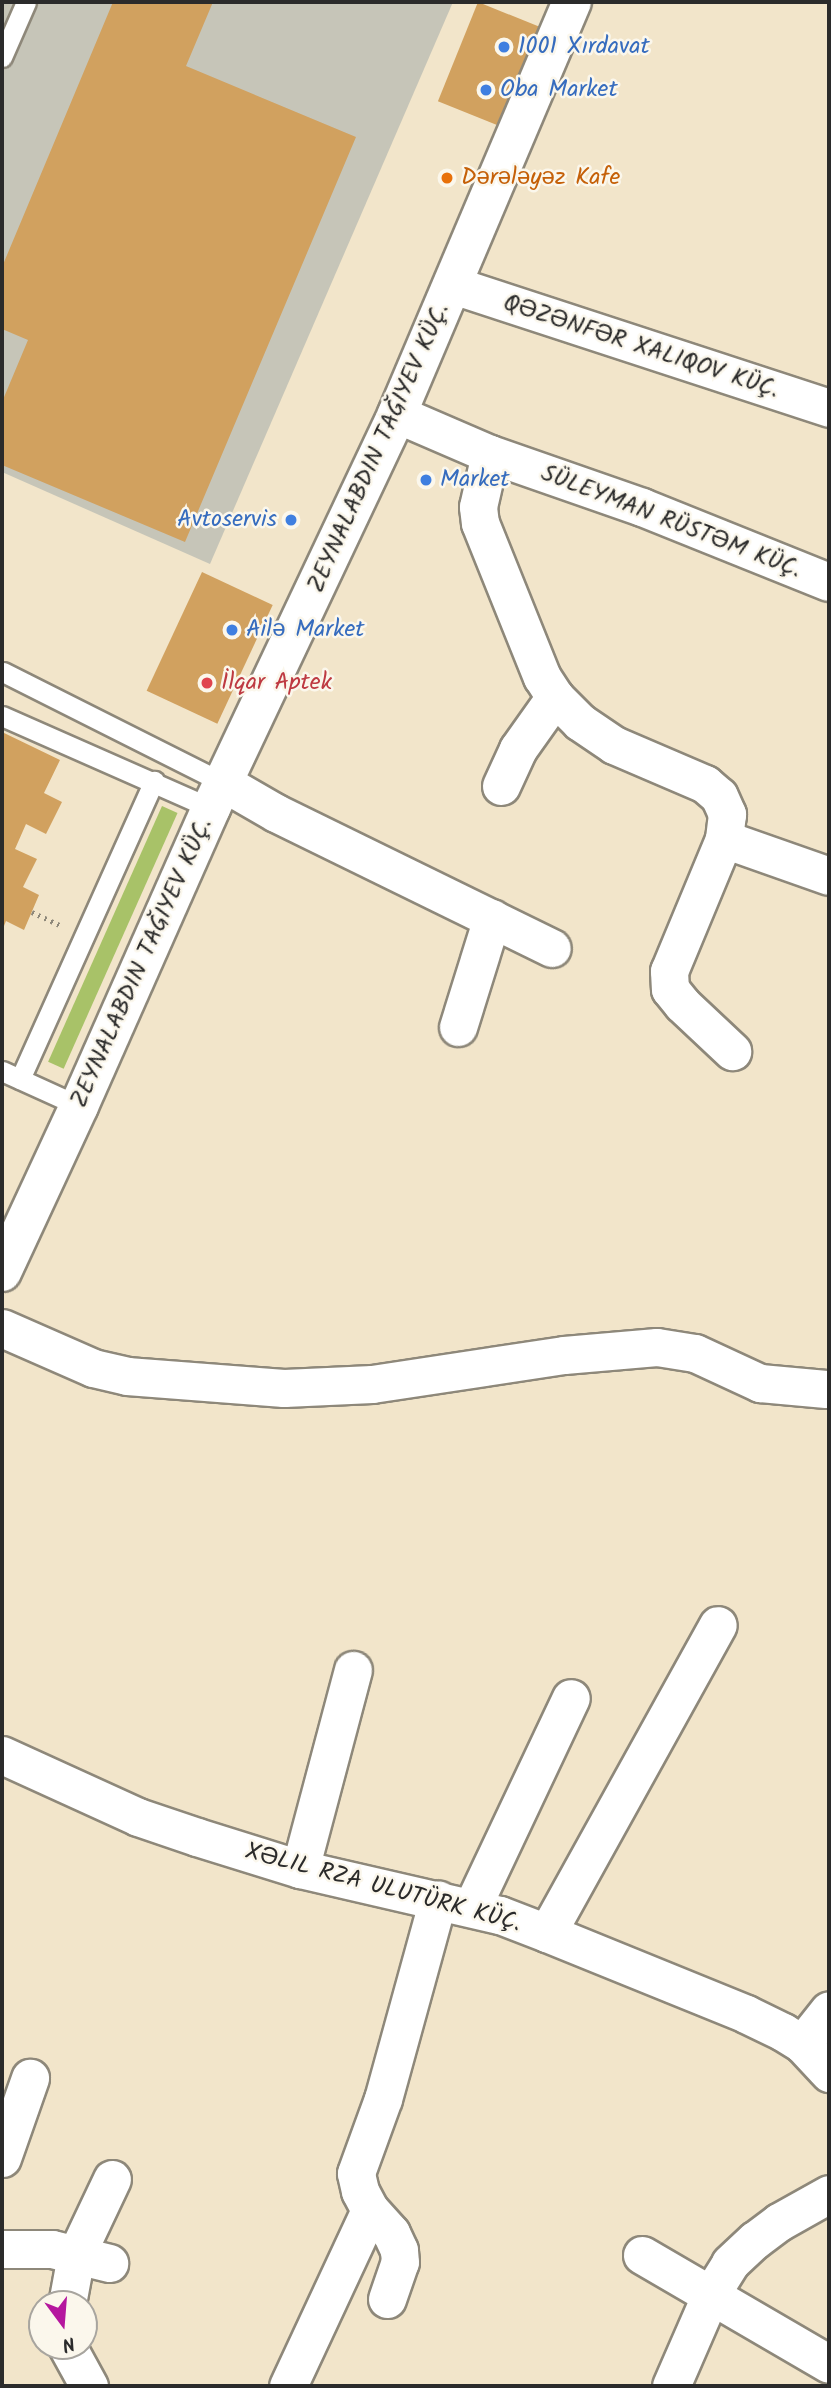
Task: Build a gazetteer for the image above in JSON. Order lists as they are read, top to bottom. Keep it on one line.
{"streets":{"street":["SÜLEYMAN RÜSTƏM KÜÇ.","XƏLIL RZA ULUTÜRK KÜÇ."]},"places":["1001 Xırdavat","Oba Market","Dərələyəz Kafe","Market","Avtoservis","Ailə Market","İlqar Aptek"],"north":"bottom"}
